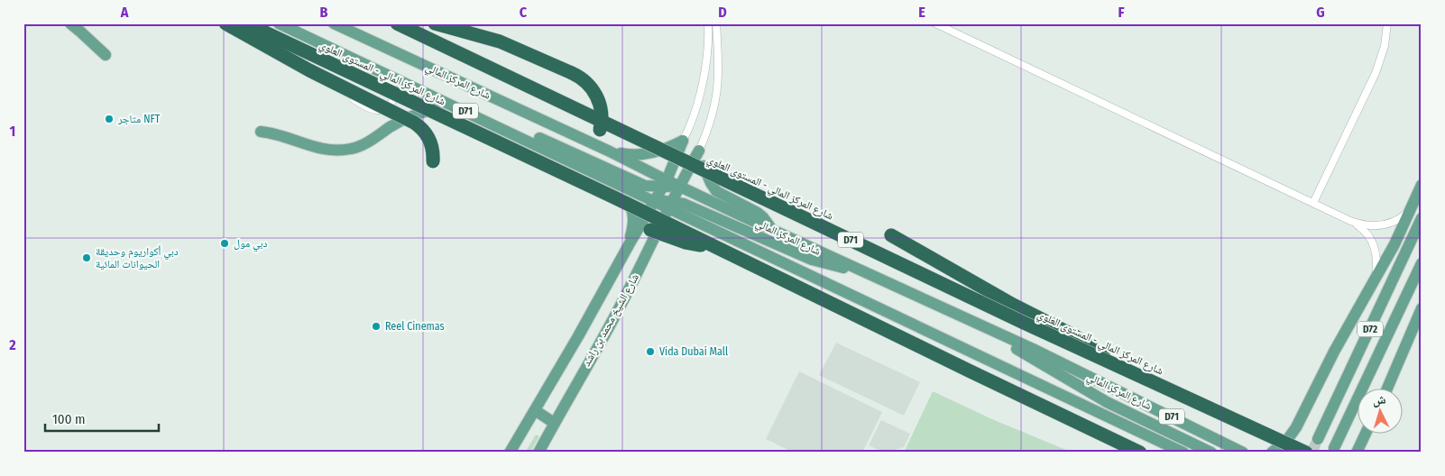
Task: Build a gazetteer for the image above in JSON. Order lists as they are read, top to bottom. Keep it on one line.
{"streets":{"highway":["شارع المركز المالي - المستوى العلوي","D71"],"main road":["شارع المركز المالي","شارع الشيخ محمد بن راشد","D72"]},"crossings":[["شارع المركز المالي","شارع الشيخ محمد بن راشد"],["D71","شارع الشيخ محمد بن راشد"]],"places":["متاجر NFT","دبي مول","دبي أكواريوم وحديقة الحيوانات المائية","Reel Cinemas","Vida Dubai Mall"],"scale_bar":"100 m","north":"top","grid":{"columns":["A","B","C","D","E","F","G"],"rows":["1","2"]}}
